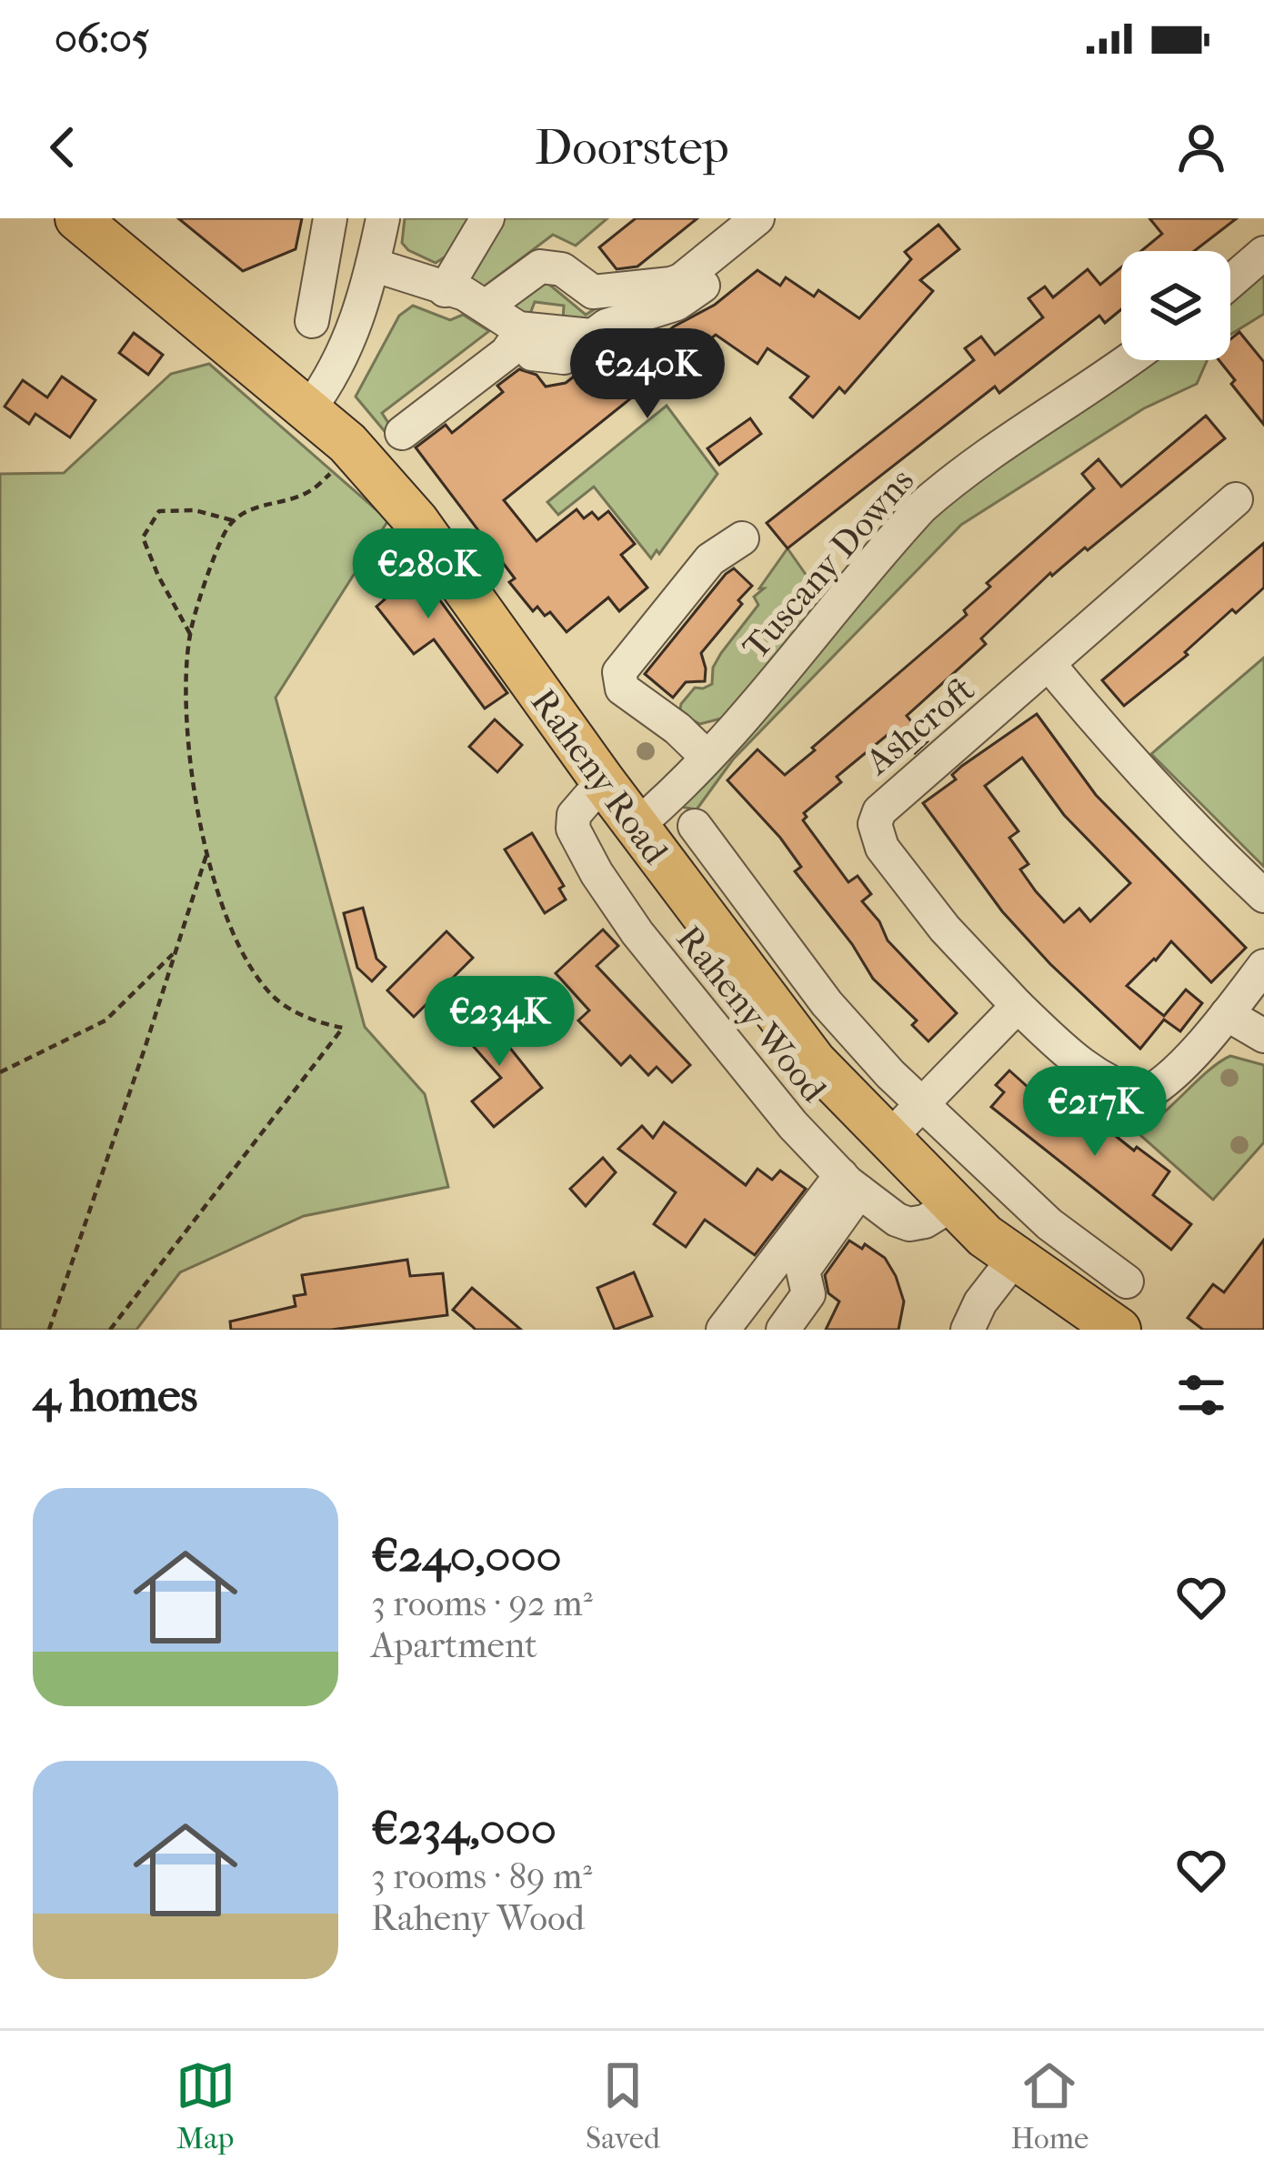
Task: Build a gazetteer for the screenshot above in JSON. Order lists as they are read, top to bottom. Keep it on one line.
{"streets":{"main road":["Raheny Road"],"street":["Tuscany Downs","Ashcroft","Raheny Wood"]},"crossings":[["Tuscany Downs","Raheny Road"],["Raheny Road","Raheny Wood"]],"page":{"status":"06:05","header":"Doorstep","price":["€240K","€280K","€234K","€217K"],"heading":"4 homes","list":[{"name":"€240,000","note":"3 rooms · 92 m² · Apartment"},{"name":"€234,000","note":"3 rooms · 89 m² · Raheny Wood"}],"tabs":["Map","Saved","Home"]}}
